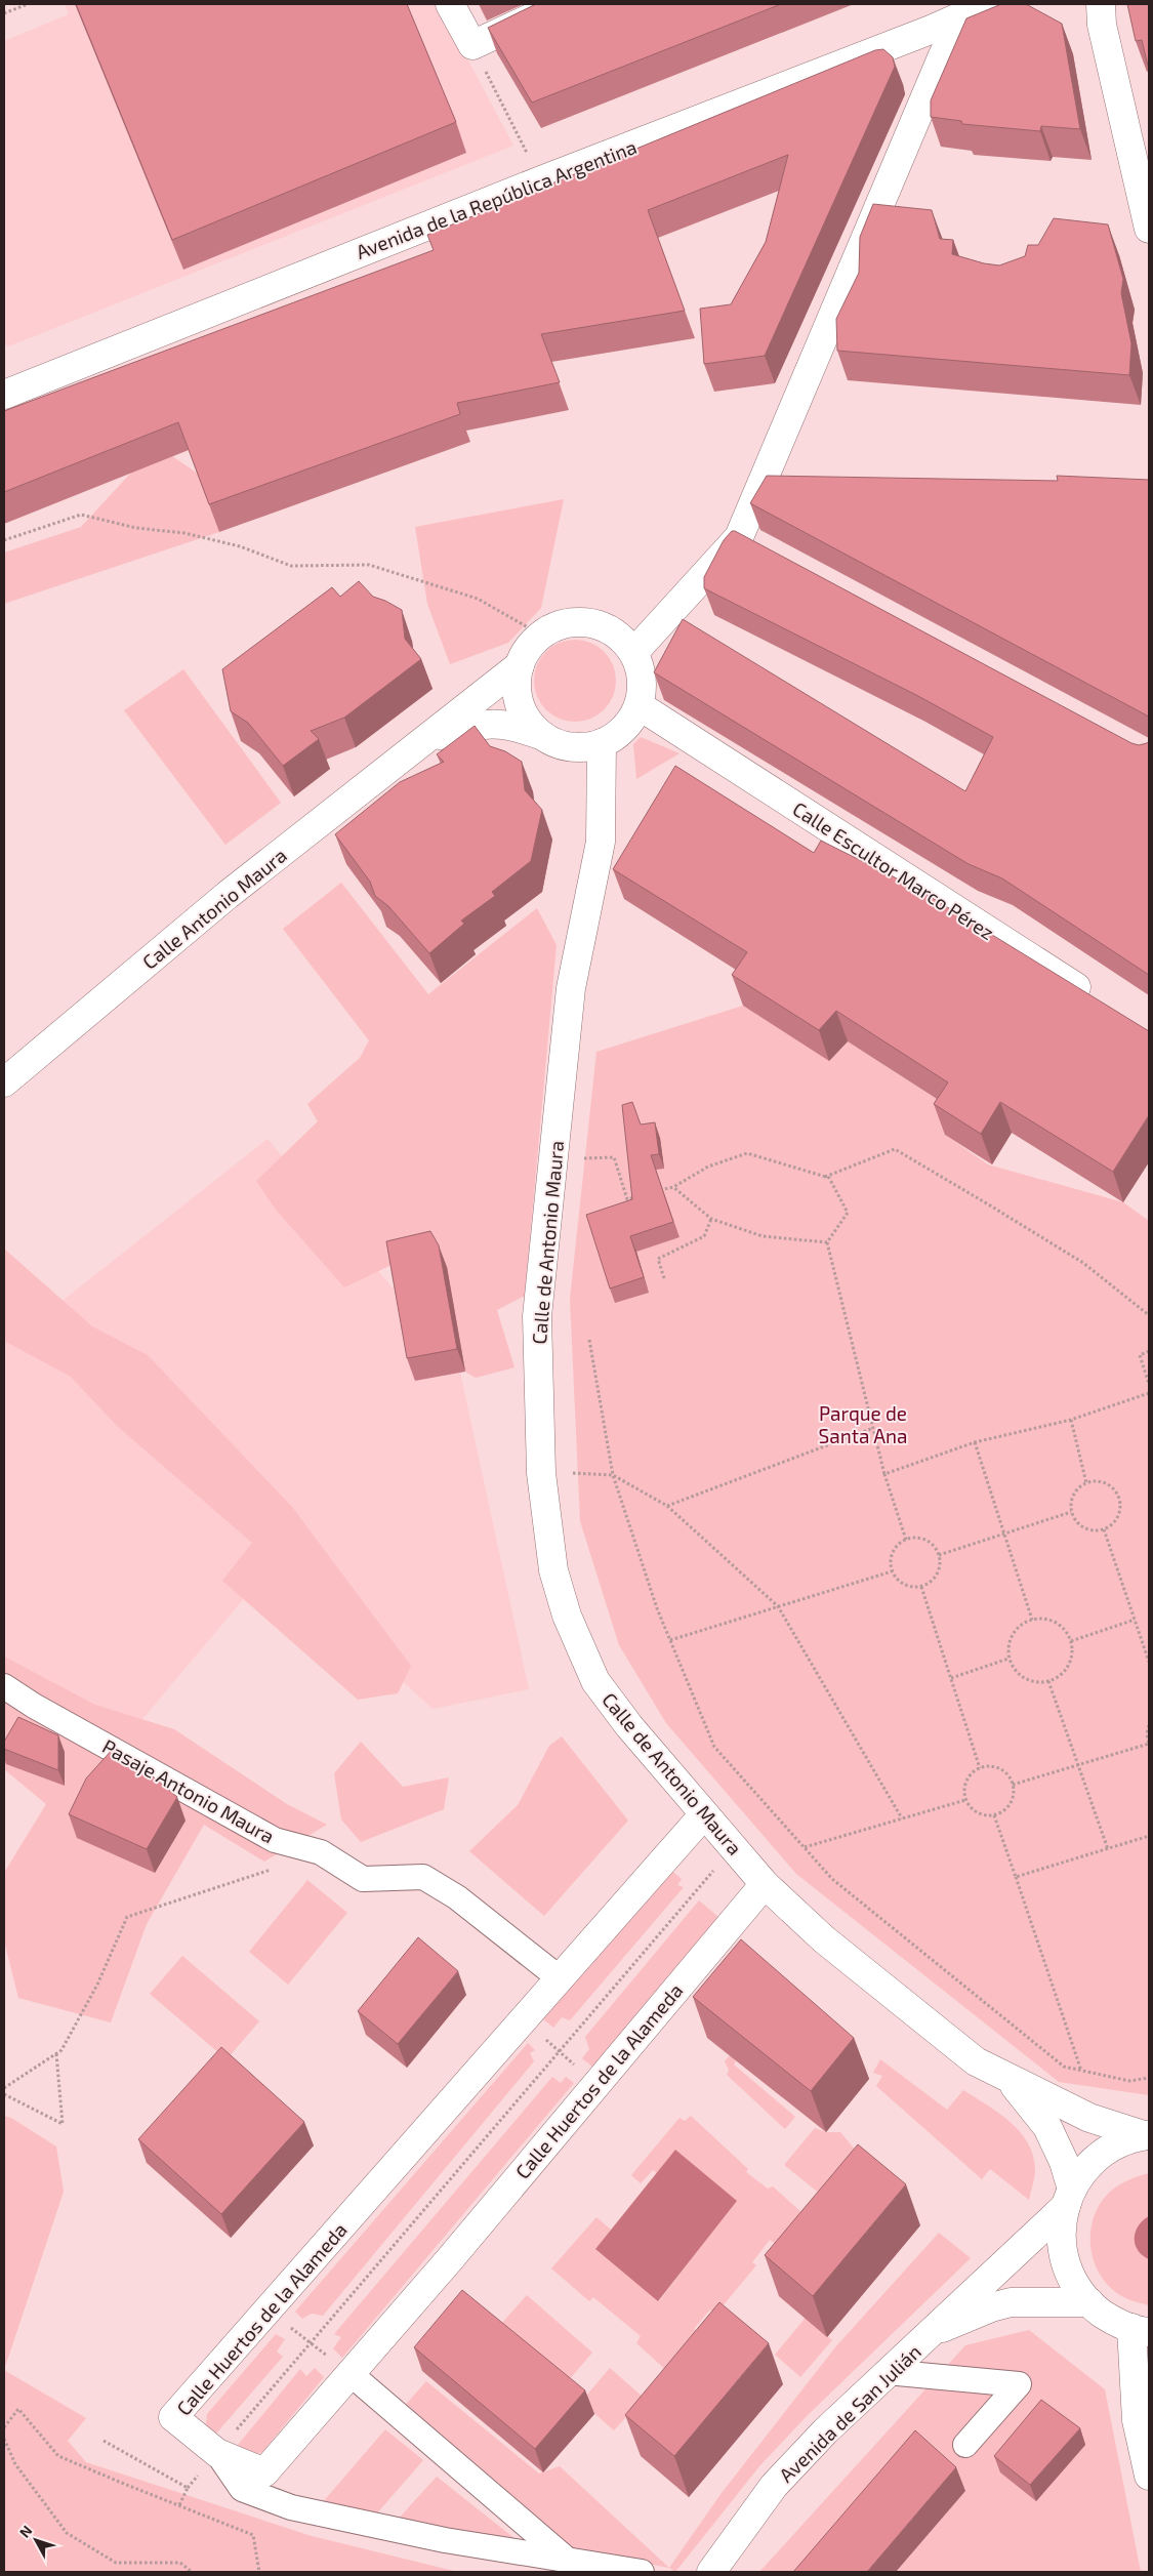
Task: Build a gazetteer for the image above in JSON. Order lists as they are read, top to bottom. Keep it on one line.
{"streets":{"street":["Avenida de la República Argentina","Calle Escultor Marco Pérez","Calle Antonio Maura","Calle de Antonio Maura","Pasaje Antonio Maura","Calle Huertos de la Alameda","Avenida de San Julián"]},"crossings":[["Calle Escultor Marco Pérez","Calle Antonio Maura"],["Calle Escultor Marco Pérez","Calle de Antonio Maura"],["Calle Antonio Maura","Calle de Antonio Maura"],["Calle de Antonio Maura","Calle Huertos de la Alameda"],["Calle de Antonio Maura","Avenida de San Julián"],["Pasaje Antonio Maura","Calle Huertos de la Alameda"]],"parks":["Parque de Santa Ana"],"north":"top left"}
